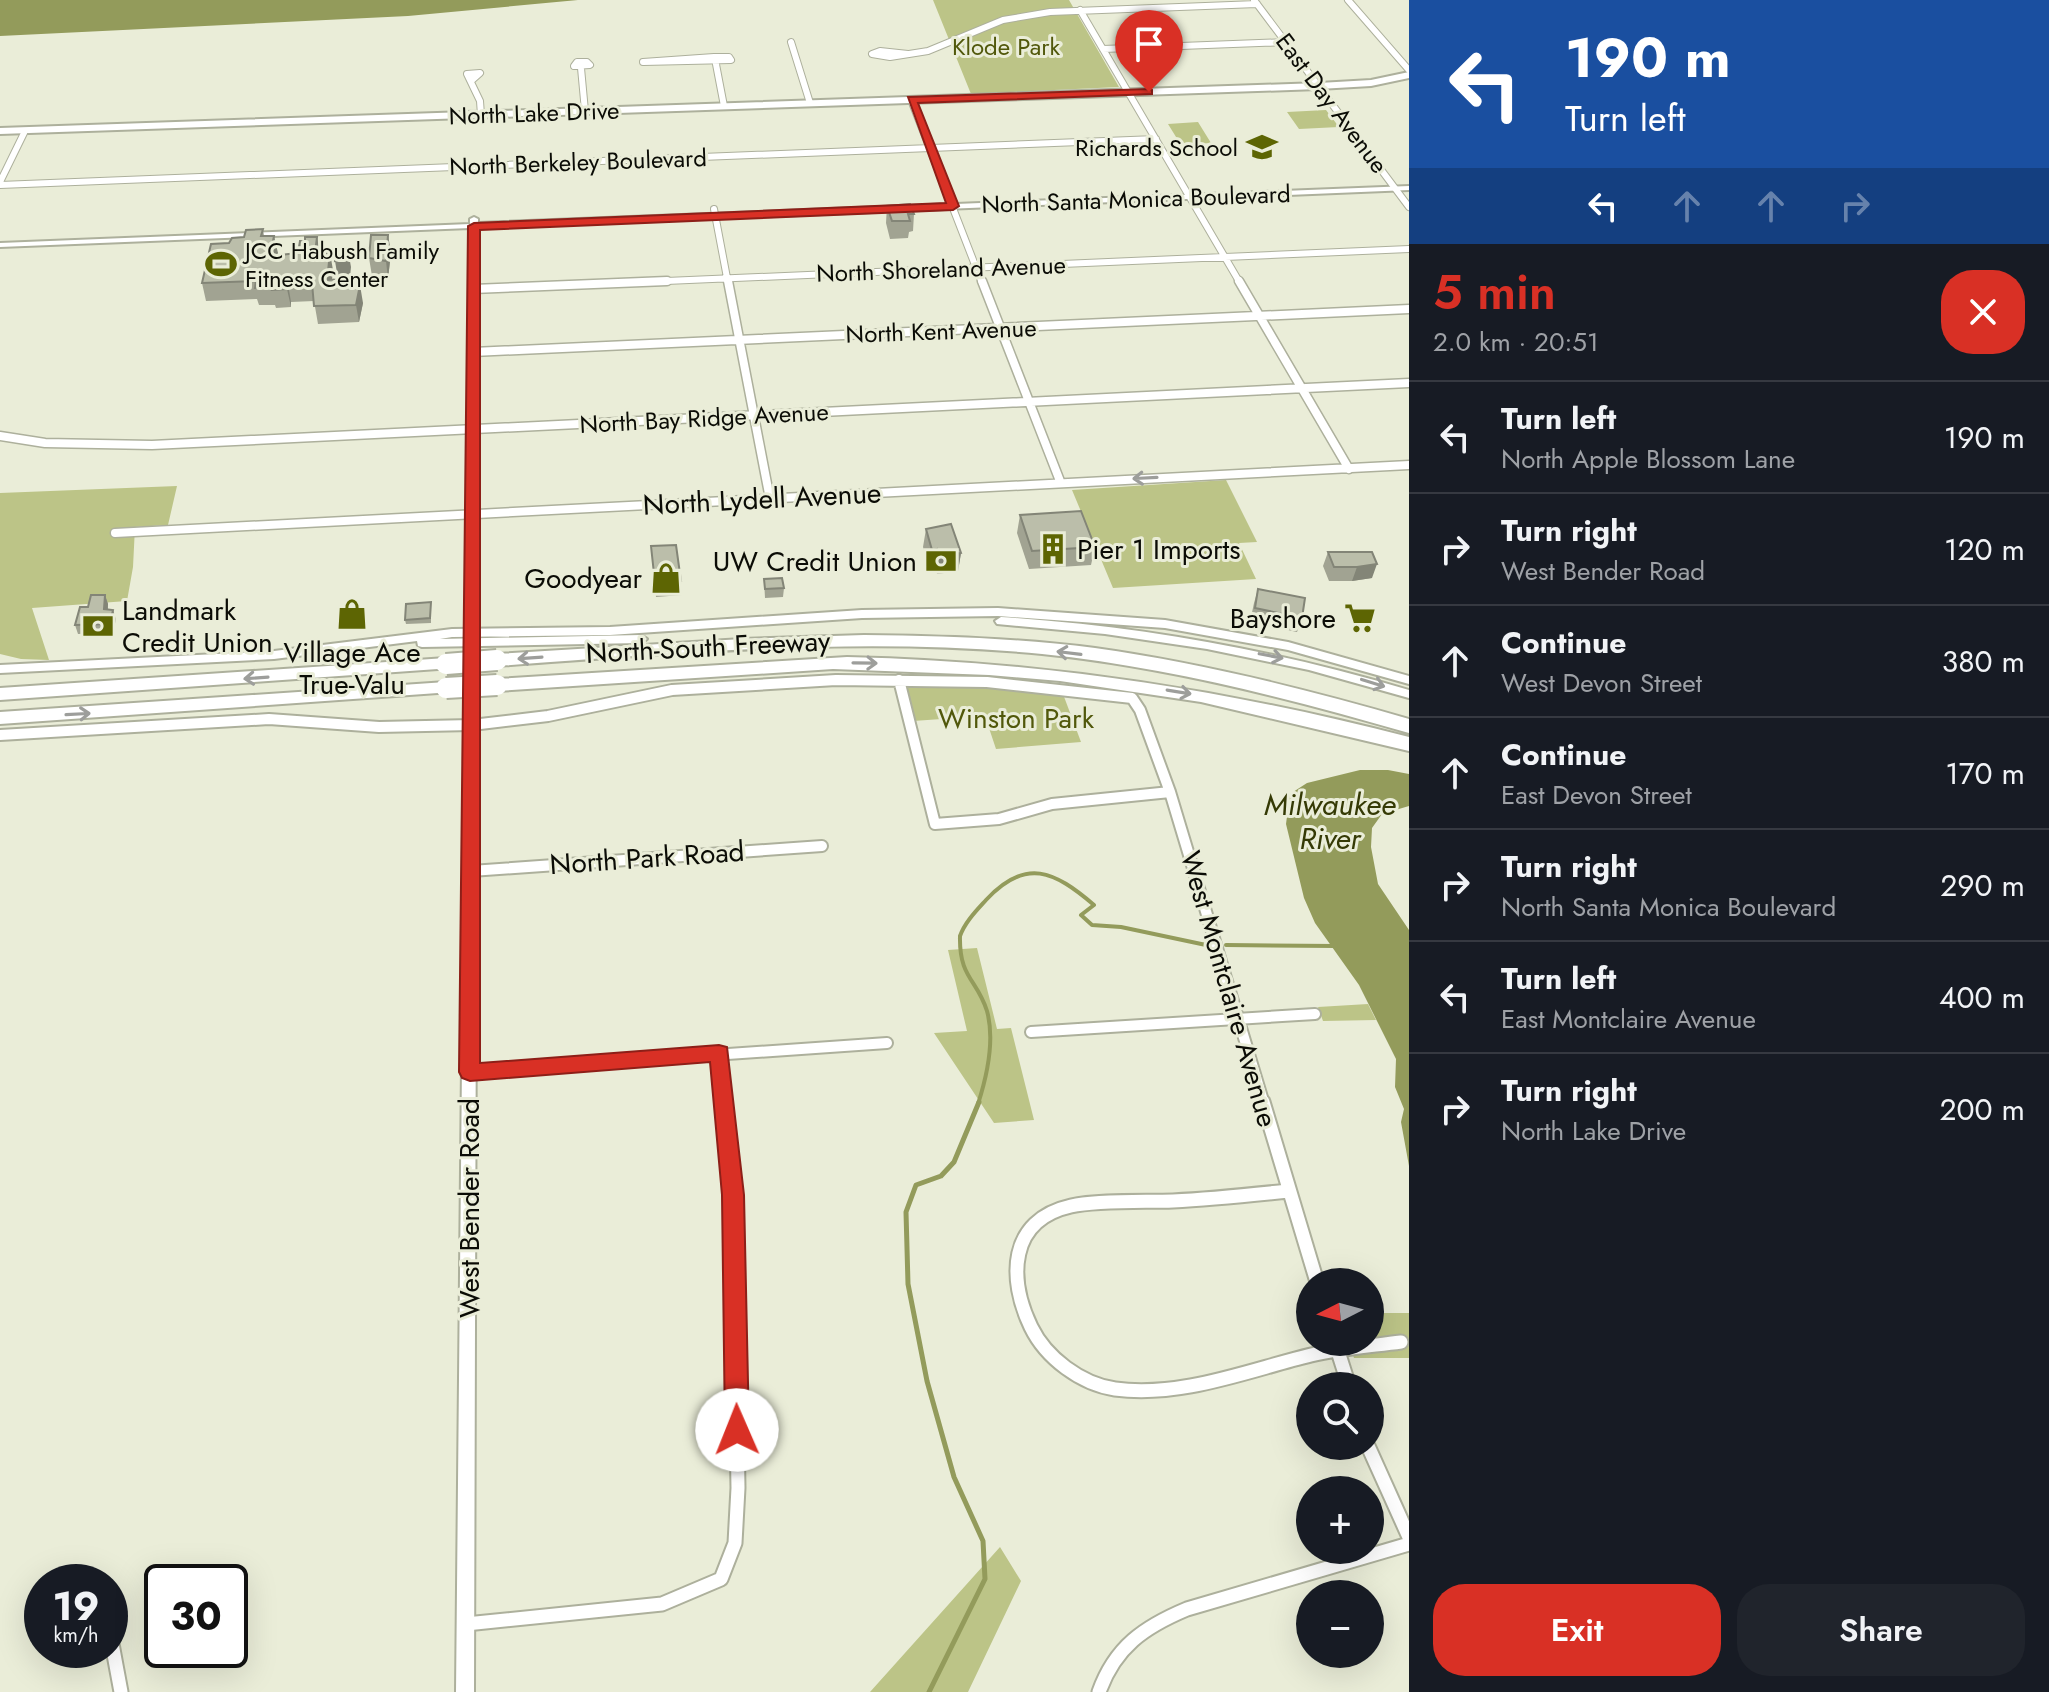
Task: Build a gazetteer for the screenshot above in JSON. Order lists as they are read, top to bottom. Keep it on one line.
{"streets":{"highway":["North-South Freeway"],"main road":["North Lake Drive"],"street":["East Day Avenue","North Berkeley Boulevard","North Santa Monica Boulevard","North Shoreland Avenue","North Kent Avenue","North Bay Ridge Avenue","North Lydell Avenue","North Park Road","West Montclaire Avenue","West Bender Road"]},"crossings":[["East Day Avenue","North Lake Drive"],["East Day Avenue","North Santa Monica Boulevard"],["North Santa Monica Boulevard","West Bender Road"],["North Shoreland Avenue","West Bender Road"],["North Kent Avenue","West Bender Road"],["North Bay Ridge Avenue","West Bender Road"],["North Lydell Avenue","West Bender Road"],["North Park Road","West Bender Road"]],"water":["Milwaukee River"],"parks":["Klode Park","Winston Park"],"places":{"school or university":["Richards School"],"sports":["JCC Habush Family Fitness Center"],"building":["Pier 1 Imports"],"bank":["UW Credit Union","Landmark Credit Union"],"shop":["Goodyear","Village Ace True-Valu"],"supermarket":["Bayshore"]},"north":"left","page":{"turn":["190 m","Turn left"],"heading":["5 min","2.0 km · 20:51"],"list":[{"name":"Turn left","note":"North Apple Blossom Lane","value":"190 m"},{"name":"Turn right","note":"West Bender Road","value":"120 m"},{"name":"Continue","note":"West Devon Street","value":"380 m"},{"name":"Continue","note":"East Devon Street","value":"170 m"},{"name":"Turn right","note":"North Santa Monica Boulevard","value":"290 m"},{"name":"Turn left","note":"East Montclaire Avenue","value":"400 m"},{"name":"Turn right","note":"North Lake Drive","value":"200 m"}],"map_buttons":["+","−"],"speed":"19 km/h","limit":"30","buttons":["Exit","Share"]}}
